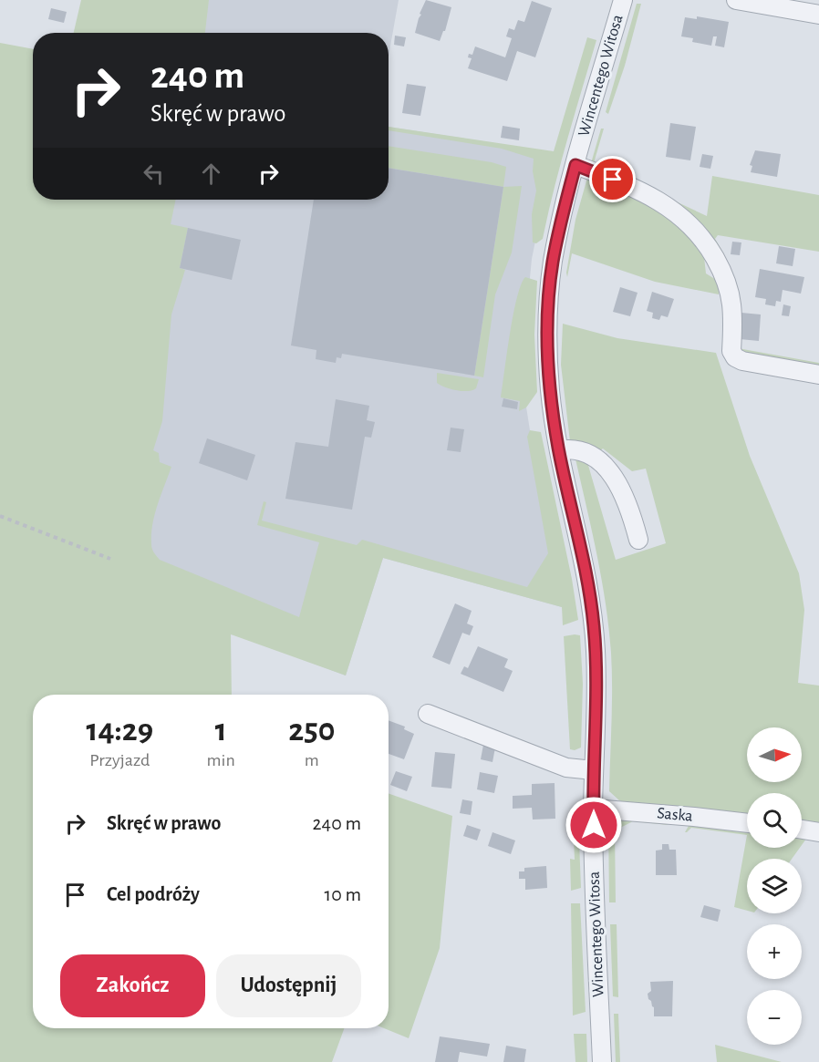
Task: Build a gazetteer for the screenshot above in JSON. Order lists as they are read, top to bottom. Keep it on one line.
{"streets":{"street":["Wincentego Witosa","Saska"]},"crossings":[["Wincentego Witosa","Saska"]],"north":"right","page":{"turn":["240 m","Skręć w prawo"],"eta":["14:29","Przyjazd","1","min","250","m"],"map_buttons":["+","−"],"list":[{"name":"Skręć w prawo","value":"240 m"},{"name":"Cel podróży","value":"10 m"}],"buttons":["Zakończ","Udostępnij"]}}
